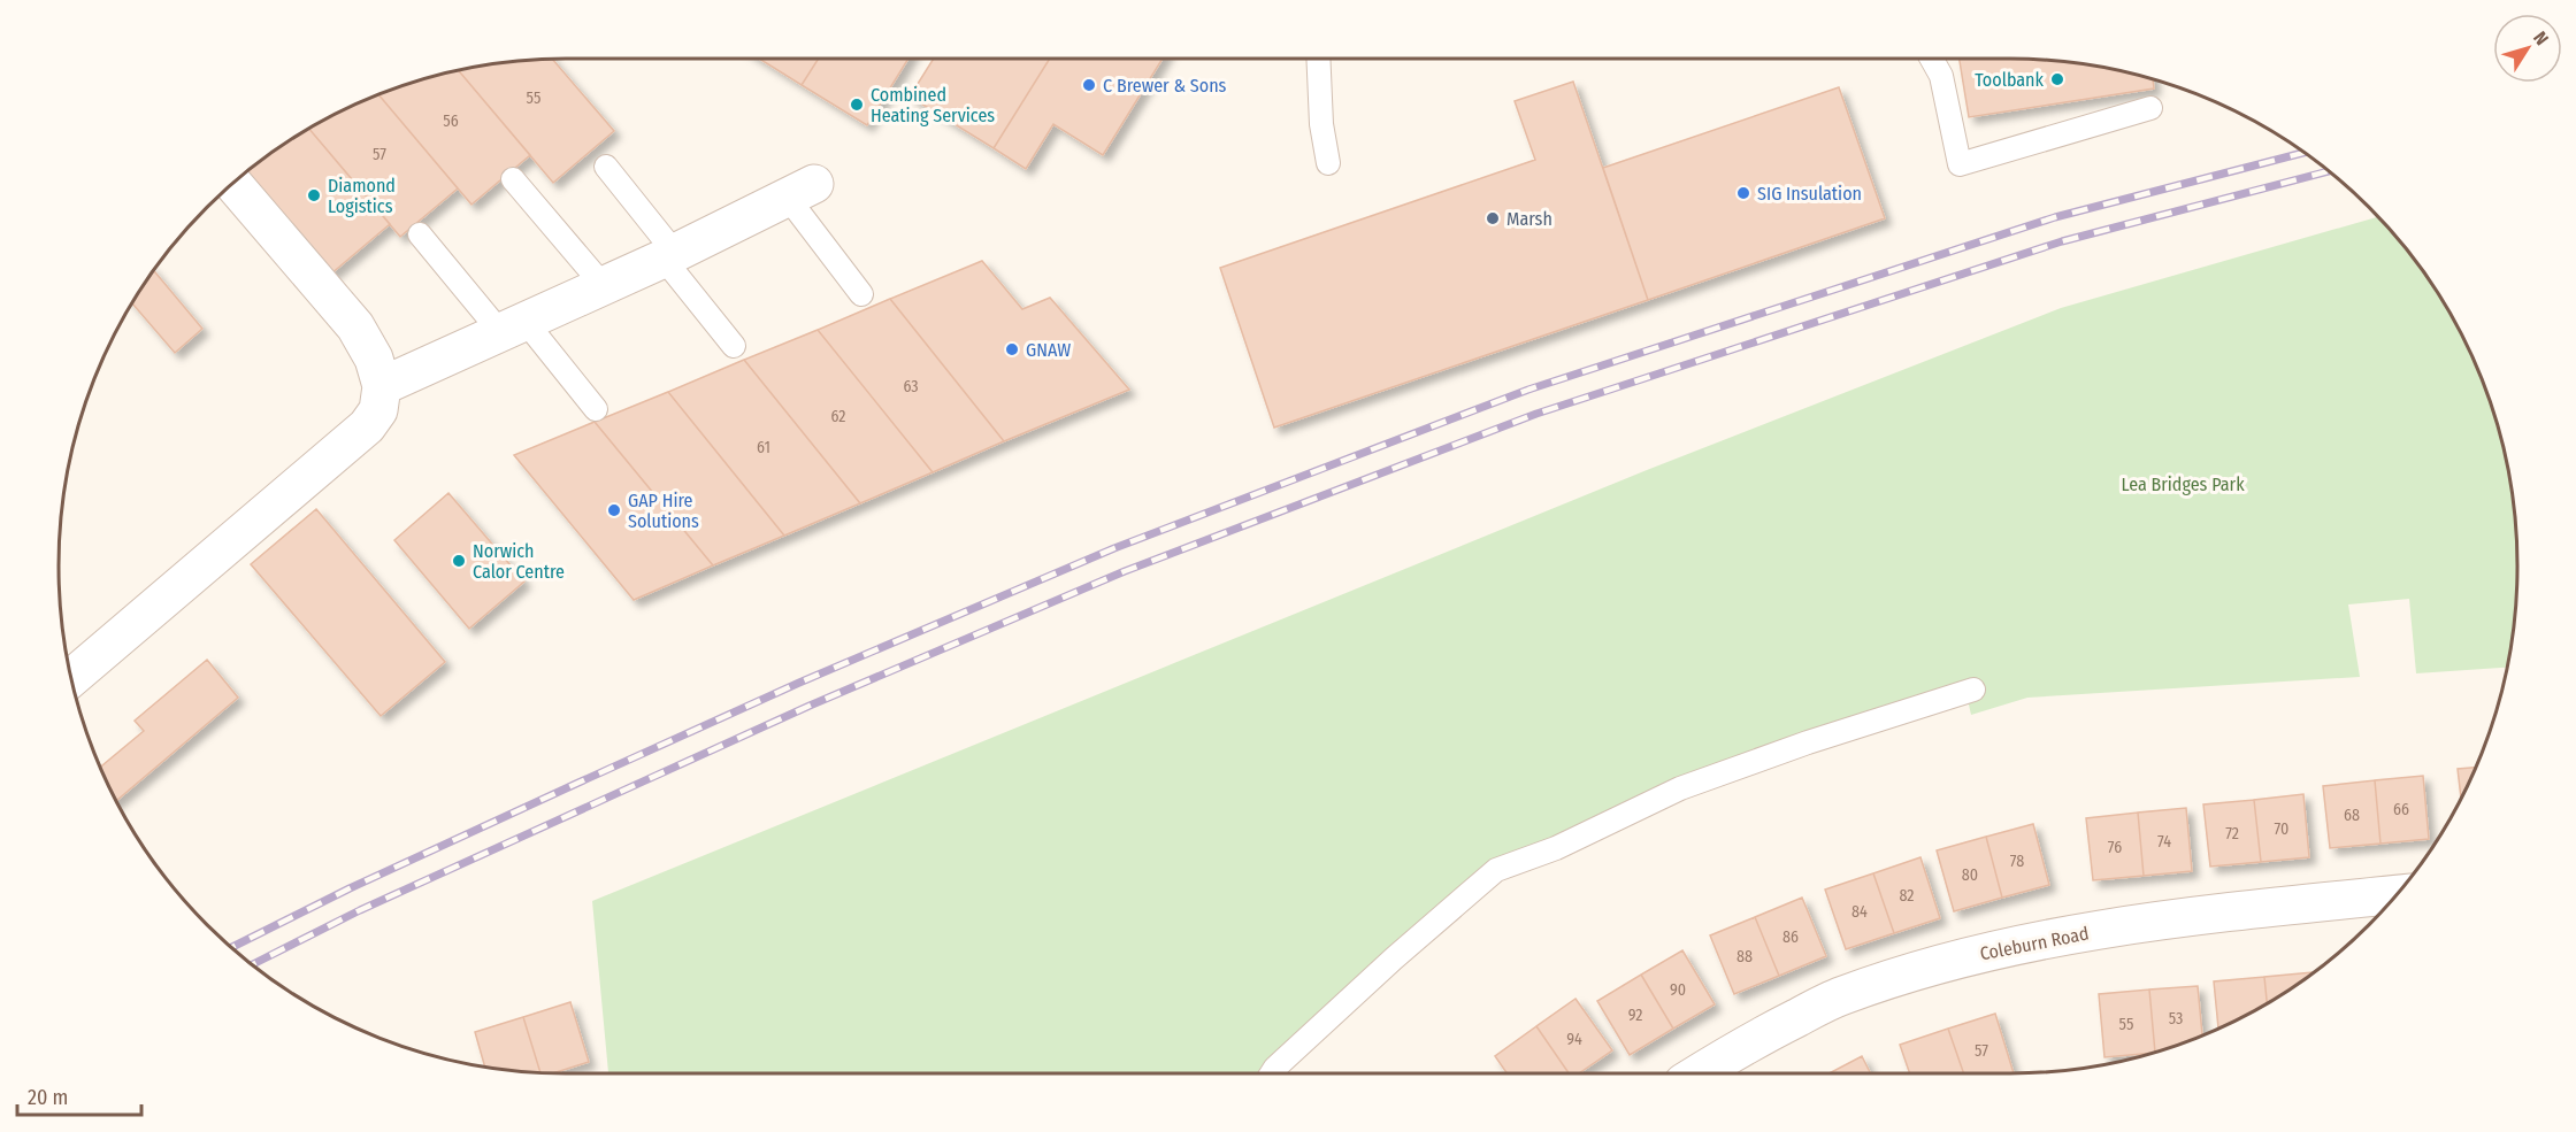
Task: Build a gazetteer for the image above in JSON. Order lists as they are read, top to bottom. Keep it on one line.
{"streets":{"street":["Coleburn Road"]},"parks":["Lea Bridges Park"],"places":["Toolbank","C Brewer & Sons","Combined Heating Services","SIG Insulation","Diamond Logistics","Marsh","GNAW","GAP Hire Solutions","Norwich Calor Centre"],"house_numbers":["55","56","57","63","62","61","66","68","70","72","74","76","78","80","82","84","86","88","90","92","53","55","94","57"],"scale_bar":"20 m","north":"top right"}
